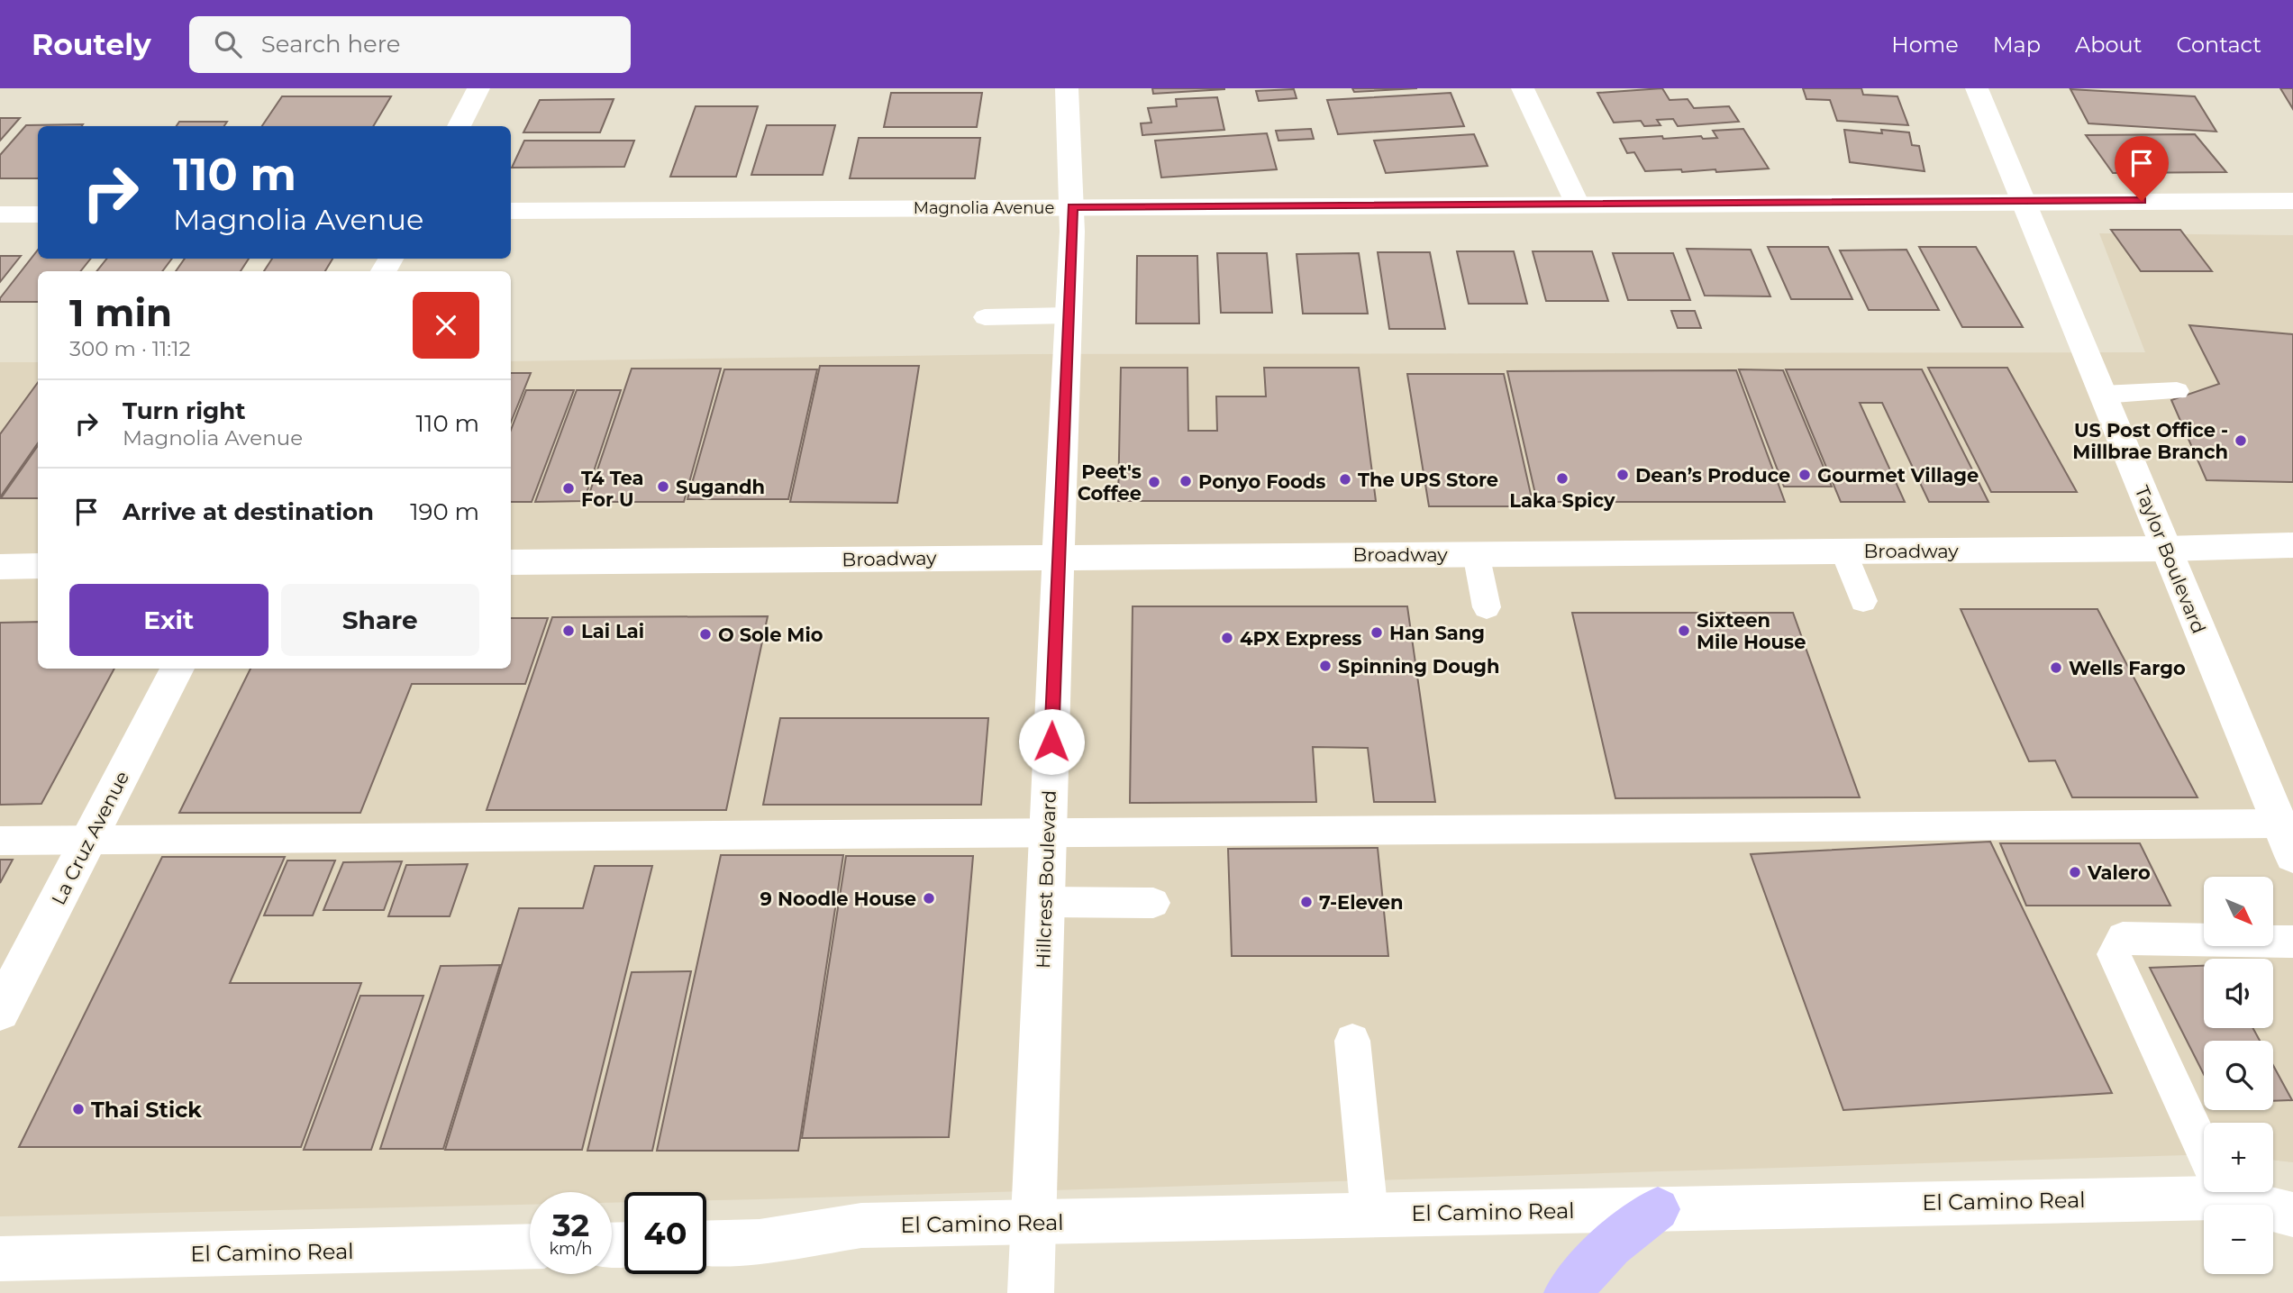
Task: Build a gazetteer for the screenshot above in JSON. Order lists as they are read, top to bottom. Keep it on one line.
{"streets":{"street":["Magnolia Avenue","Broadway","Taylor Boulevard","La Cruz Avenue","Hillcrest Boulevard","El Camino Real"]},"crossings":[["Magnolia Avenue","Taylor Boulevard"],["Magnolia Avenue","Hillcrest Boulevard"],["Broadway","Taylor Boulevard"],["Broadway","Hillcrest Boulevard"],["Hillcrest Boulevard","El Camino Real"]],"places":["US Post Office - Millbrae Branch","Dean’s Produce","Gourmet Village","Laka Spicy","The UPS Store","Ponyo Foods","Peet's Coffee","Sugandh","T4 Tea For U","Lai Lai","Sixteen Mile House","Han Sang","O Sole Mio","4PX Express","Spinning Dough","Wells Fargo","Valero","9 Noodle House","7-Eleven","Thai Stick"],"north":"bottom right","page":{"header":"Routely","search":"Search here","nav":["Home","Map","About","Contact"],"turn":["110 m","Magnolia Avenue"],"heading":["1 min","300 m · 11:12"],"list":[{"name":"Turn right","note":"Magnolia Avenue","value":"110 m"},{"name":"Arrive at destination","value":"190 m"}],"buttons":["Exit","Share"],"map_buttons":["+","−"],"speed":"32 km/h","limit":"40"}}
